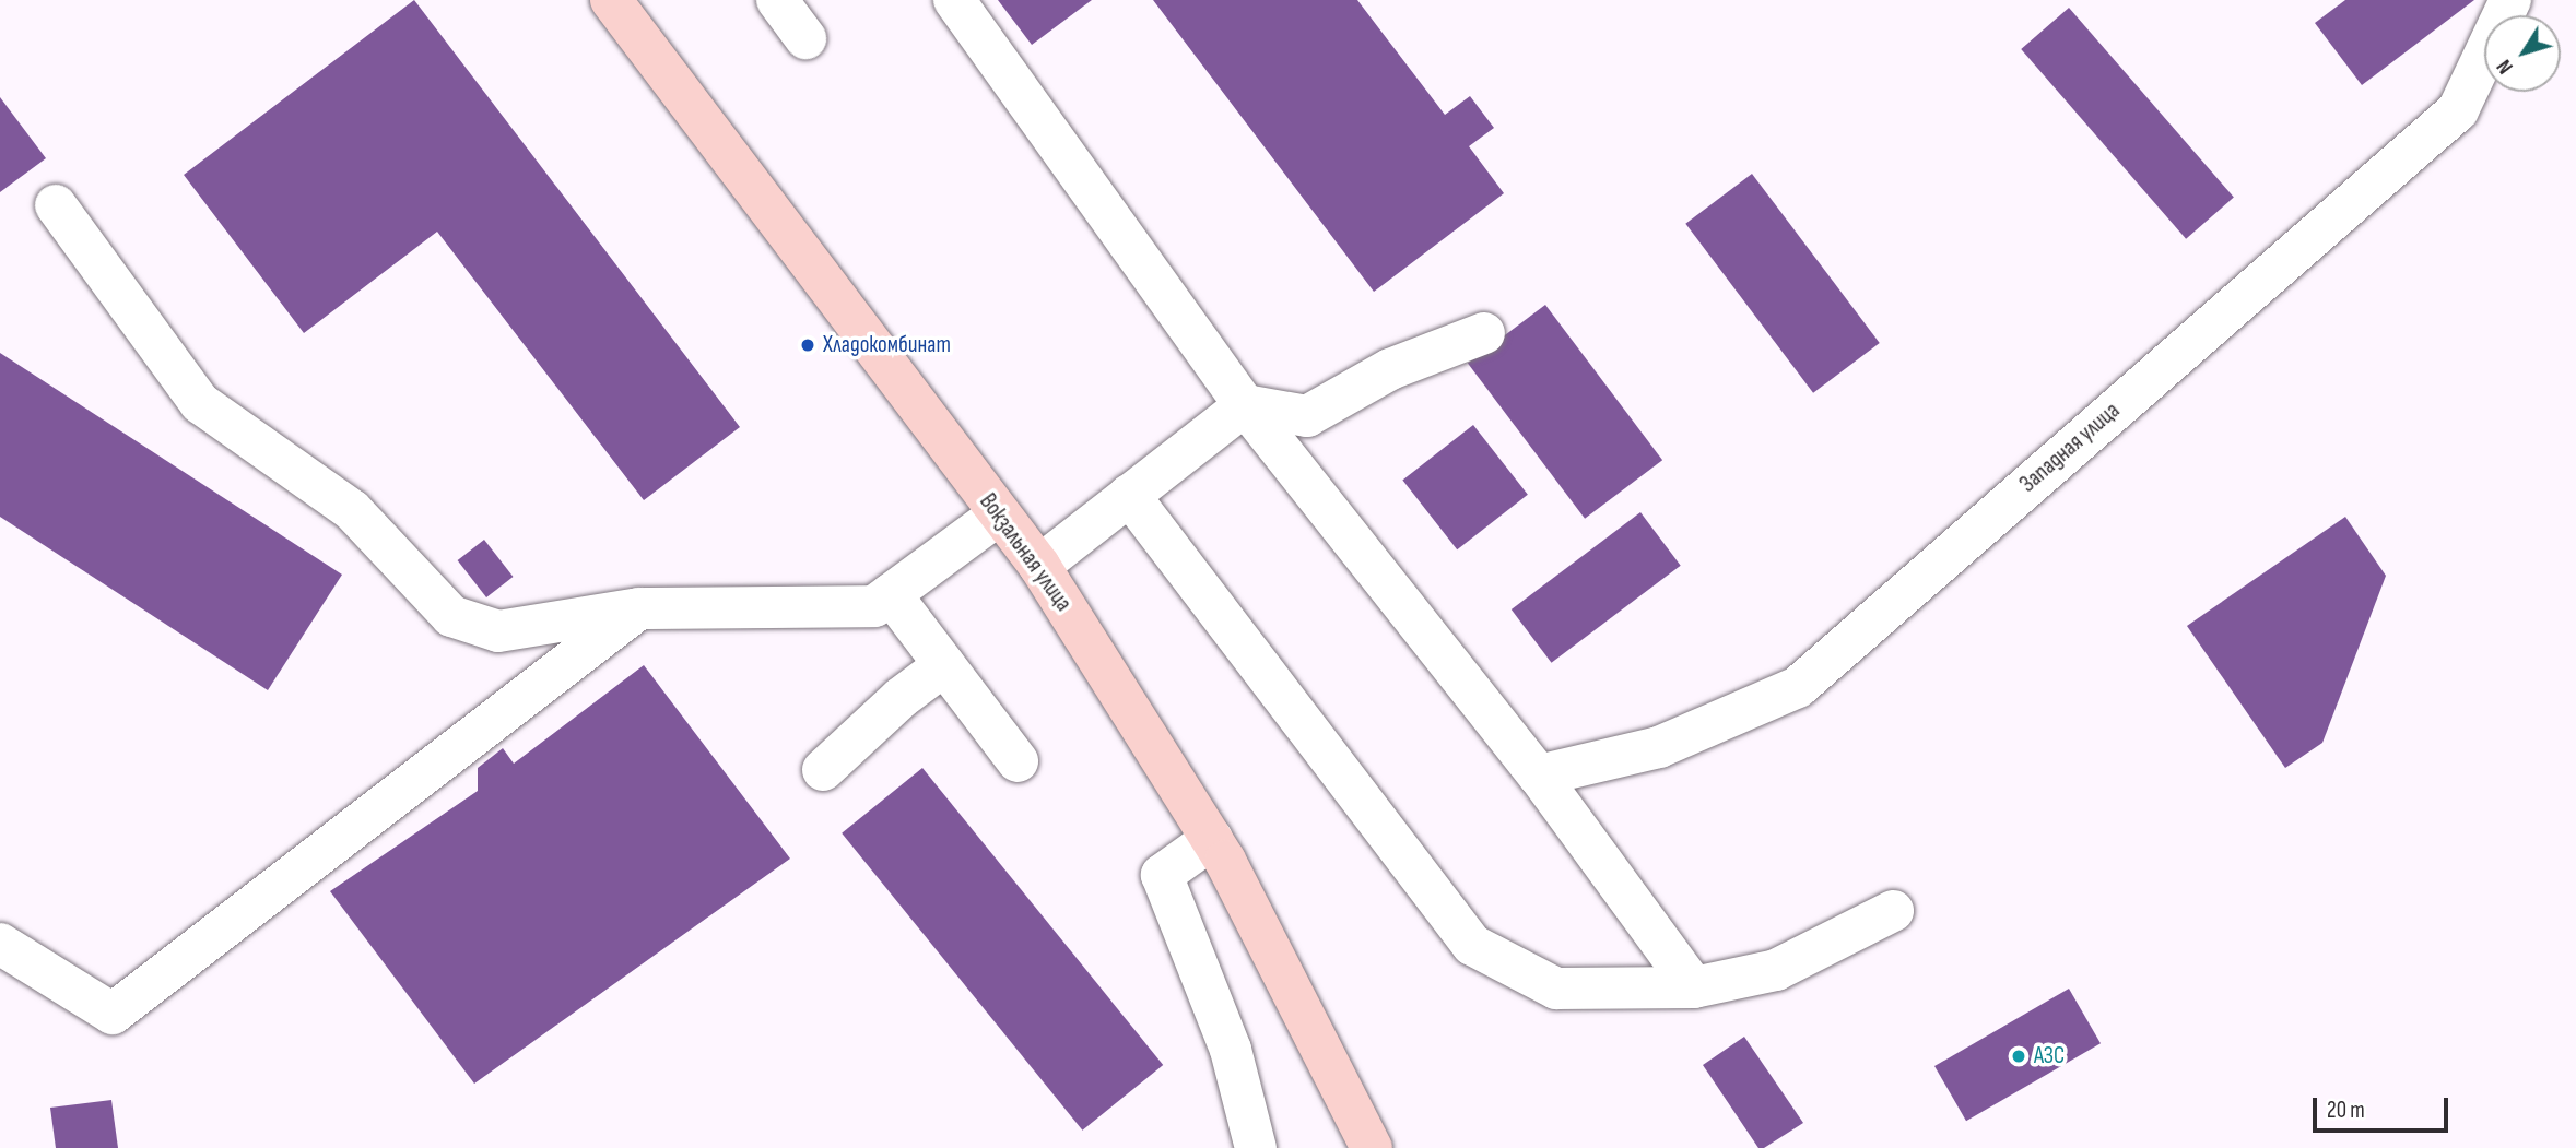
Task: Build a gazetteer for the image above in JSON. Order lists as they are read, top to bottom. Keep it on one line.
{"streets":{"main road":["Вокзальная улица"],"street":["Западная улица"]},"places":["Хладокомбинат","АЗС"],"scale_bar":"20 m","north":"bottom left"}
